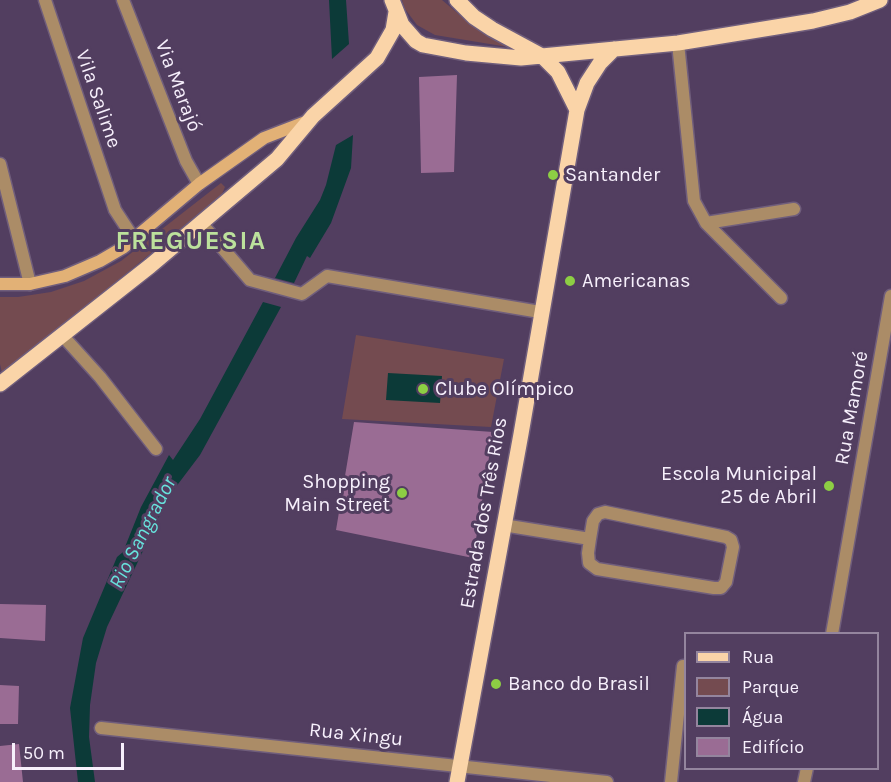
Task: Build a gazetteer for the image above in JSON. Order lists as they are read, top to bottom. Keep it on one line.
{"streets":{"main road":["Estrada dos Três Rios"],"street":["Via Marajó","Vila Salime","Rua Mamoré","Rua Xingu"]},"crossings":[["Estrada dos Três Rios","Rua Xingu"]],"districts":["FREGUESIA"],"water":["Rio Sangrador"],"places":["Santander","Americanas","Clube Olímpico","Escola Municipal 25 de Abril","Shopping Main Street","Banco do Brasil"],"legend":["Rua","Parque","Água","Edifício"],"scale_bar":"50 m"}
